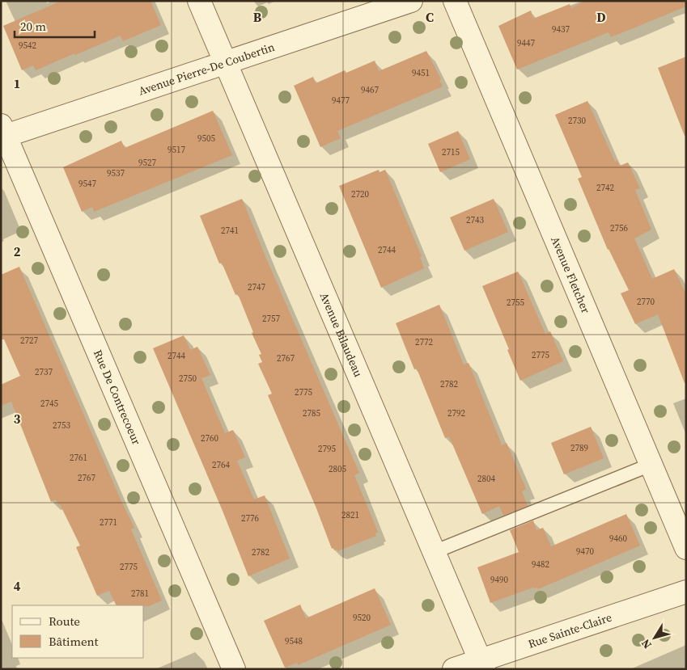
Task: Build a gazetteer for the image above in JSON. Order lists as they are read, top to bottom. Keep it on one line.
{"streets":{"street":["Avenue Pierre-De Coubertin","Avenue Fletcher","Avenue Bilaudeau","Rue De Contrecoeur","Rue Sainte-Claire"]},"crossings":[["Avenue Pierre-De Coubertin","Avenue Bilaudeau"],["Avenue Pierre-De Coubertin","Rue De Contrecoeur"],["Avenue Bilaudeau","Rue Sainte-Claire"]],"house_numbers":["9437","9447","9542","9451","9467","9477","2730","9505","9517","2715","9527","9537","9547","2742","2720","2743","2756","2741","2744","2747","2770","2755","2757","2727","2772","2775","2744","2767","2737","2750","2782","2775","2745","2785","2792","2753","2760","2789","2795","2761","2764","2805","2767","2804","2821","2776","2771","9460","9470","2782","9482","2775","9490","2781","9520","9548"],"legend":["Route","Bâtiment"],"scale_bar":"20 m","north":"bottom left","grid":{"columns":["B","C","D"],"rows":["1","2","3","4"]}}
